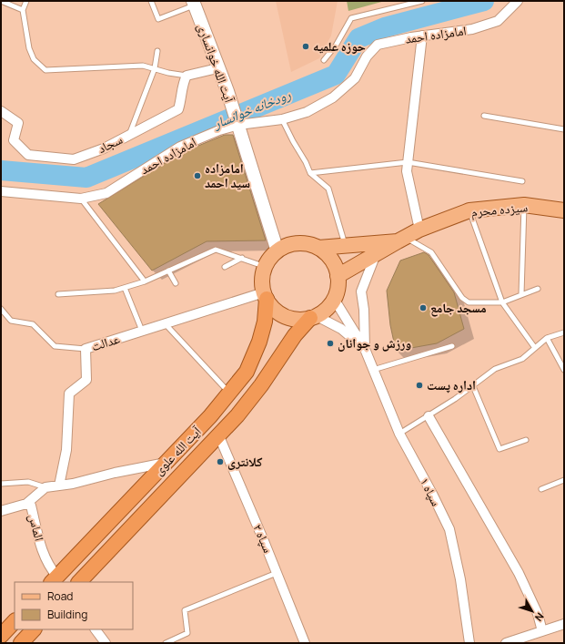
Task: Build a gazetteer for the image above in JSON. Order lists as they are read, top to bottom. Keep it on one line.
{"streets":{"highway":["آیت الله علوی"],"main road":["آیت الله خوانساری","سیزده محرم"],"street":["امامزاده احمد","سجاد","عدالت","سپاه ۱","الماس","سپاه ۲"]},"crossings":[["امامزاده احمد","آیت الله خوانساری"],["آیت الله خوانساری","سیزده محرم"],["آیت الله خوانساری","عدالت"],["آیت الله خوانساری","آیت الله علوی"],["سیزده محرم","عدالت"],["سیزده محرم","آیت الله علوی"],["عدالت","آیت الله علوی"],["آیت الله علوی","الماس"],["آیت الله علوی","سپاه ۲"]],"water":["رودخانه خوانسار"],"places":["حوزه علمیه","امامزاده سید احمد","مسجد جامع","ورزش و جوانان","اداره پست","کلانتری"],"legend":["Road","Building"],"north":"bottom right"}
